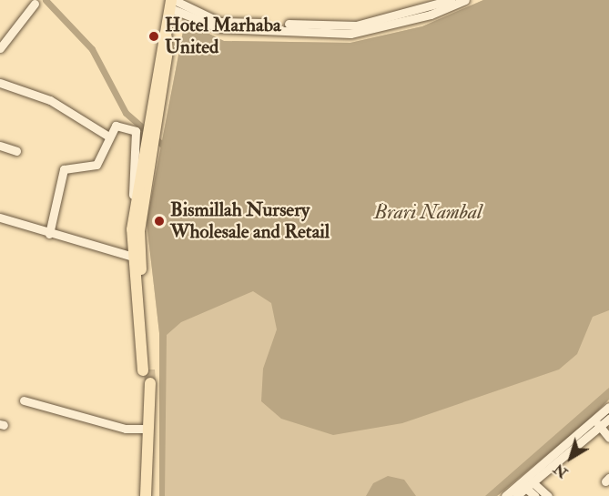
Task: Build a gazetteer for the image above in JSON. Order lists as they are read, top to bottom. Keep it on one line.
{"water":["Brari Nambal"],"places":["Hotel Marhaba United","Bismillah Nursery Wholesale and Retail"],"north":"bottom left"}
